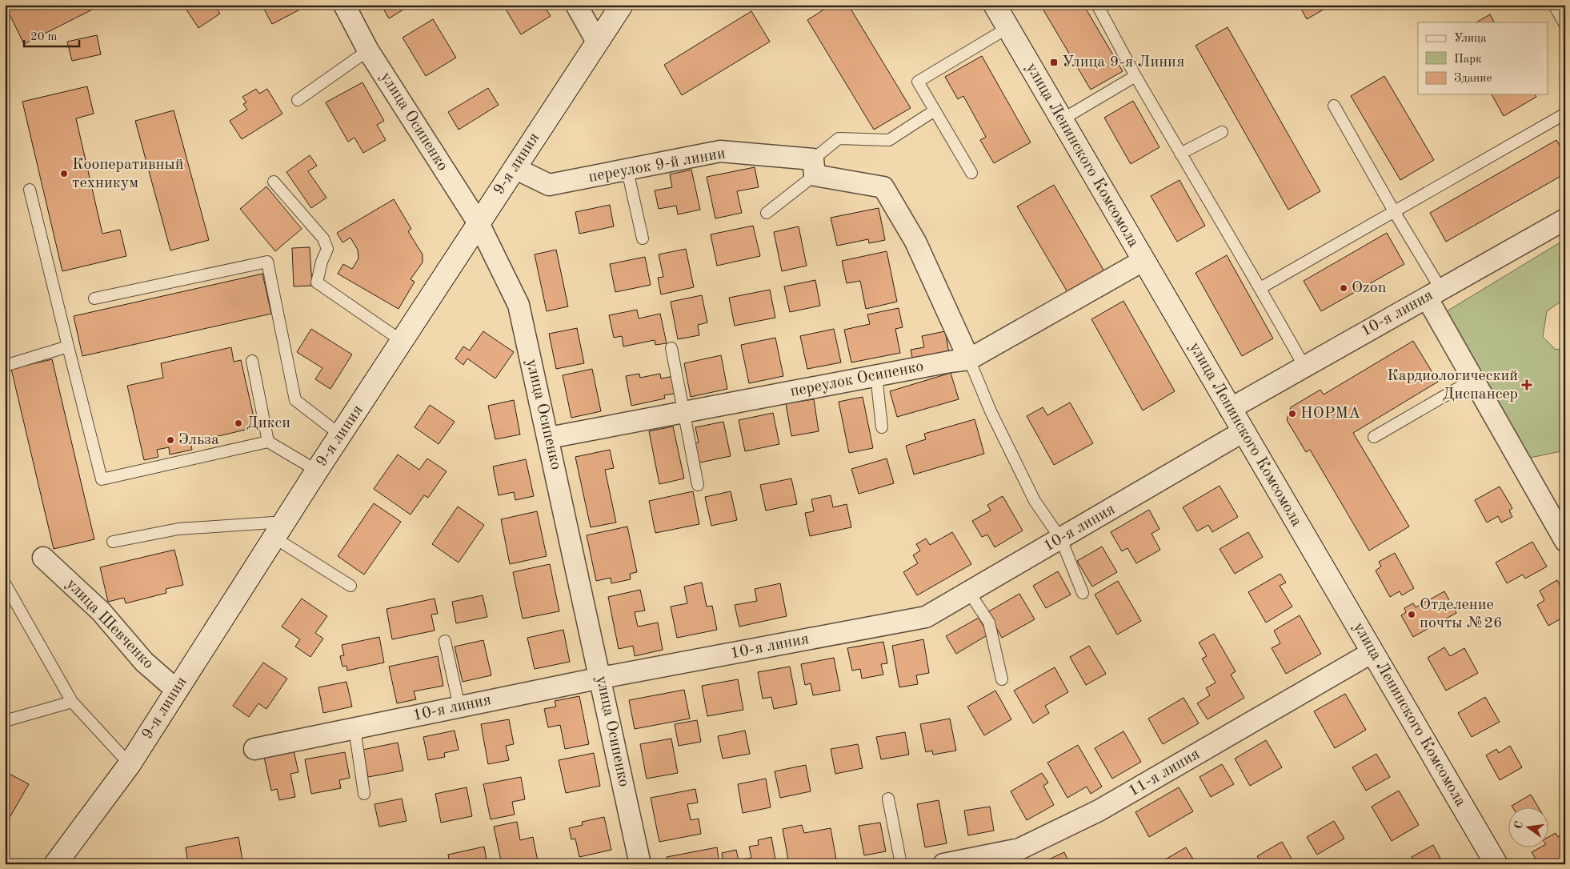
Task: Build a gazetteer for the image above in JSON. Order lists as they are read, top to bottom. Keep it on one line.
{"streets":{"street":["улица Осипенко","улица Ленинского Комсомола","9-я линия","переулок 9-й линии","10-я линия","переулок Осипенко","улица Шевченко","11-я линия"]},"crossings":[["улица Осипенко","9-я линия"],["улица Осипенко","10-я линия"],["улица Осипенко","переулок Осипенко"],["улица Ленинского Комсомола","10-я линия"],["улица Ленинского Комсомола","переулок Осипенко"],["улица Ленинского Комсомола","11-я линия"],["9-я линия","переулок 9-й линии"],["9-я линия","улица Шевченко"],["переулок 9-й линии","переулок Осипенко"]],"places":{"transit":["Улица 9-я Линия"],"other":["Кооперативный техникум","Ozon","НОРМА","Дикси","Эльза","Отделение почты №26"],"health":["Кардиологический Диспансер"]},"legend":["Улица","Парк","Здание"],"scale_bar":"20 m","north":"left"}
